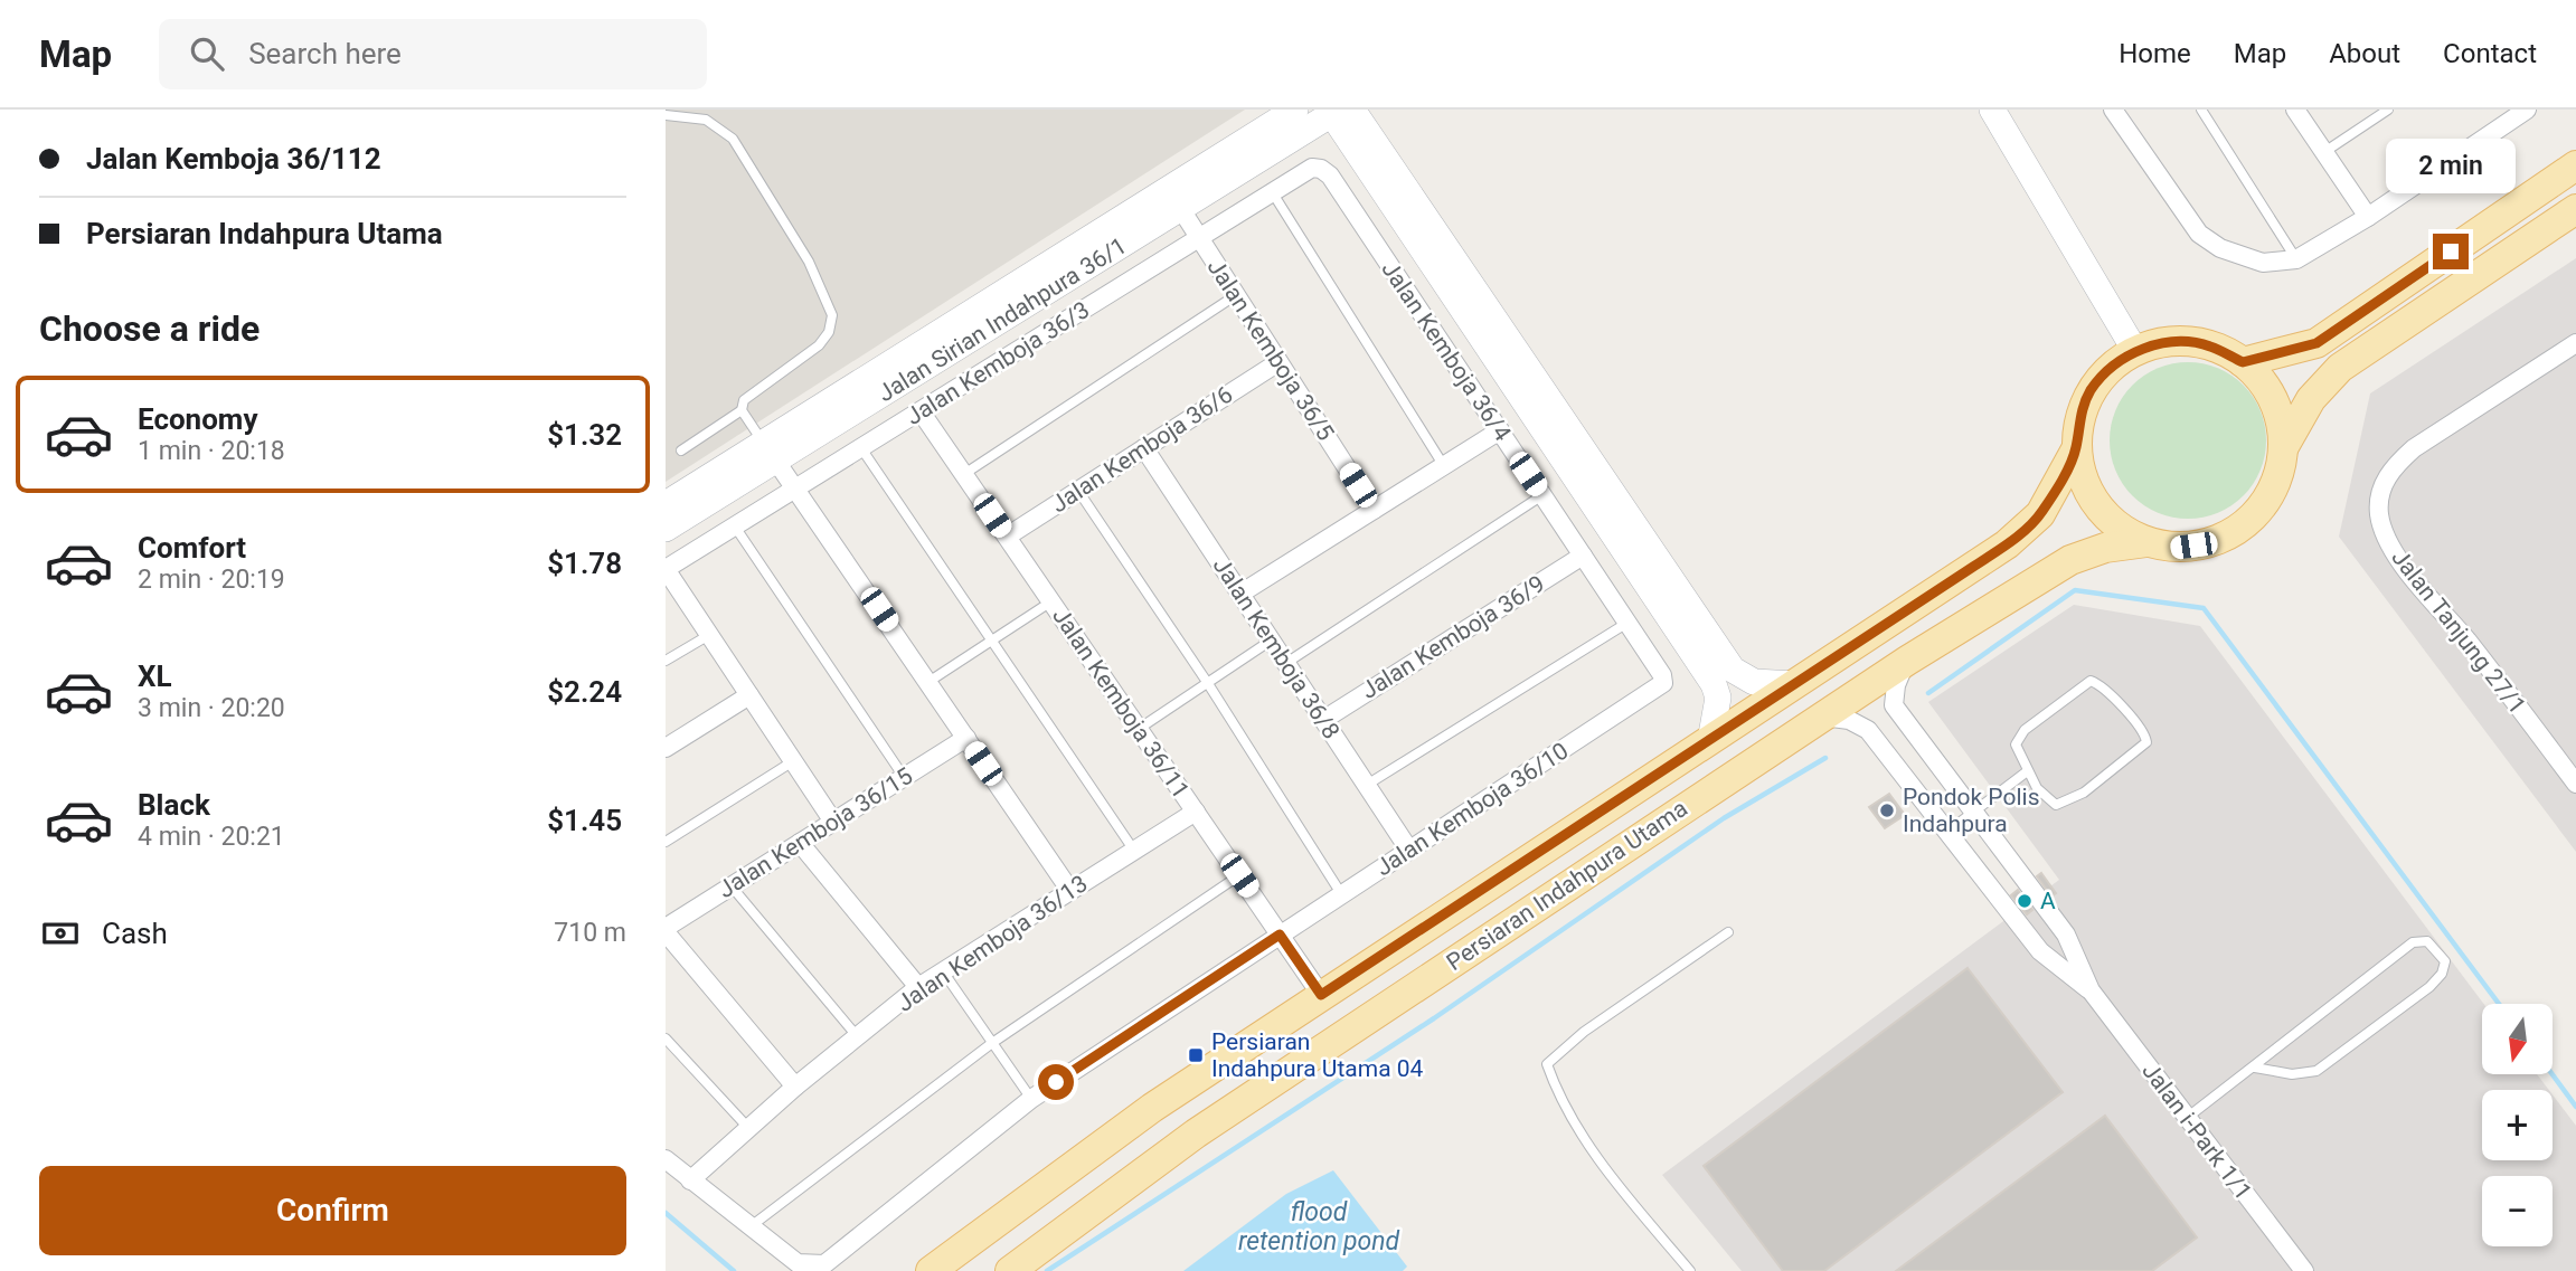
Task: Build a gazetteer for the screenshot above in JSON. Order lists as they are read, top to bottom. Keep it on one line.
{"streets":{"main road":["Jalan Sirian Indahpura 36/1","Persiaran Indahpura Utama"],"street":["Jalan Kemboja 36/5","Jalan Kemboja 36/4","Jalan Kemboja 36/3","Jalan Kemboja 36/6","Jalan Tanjung 27/1","Jalan Kemboja 36/9","Jalan Kemboja 36/8","Jalan Kemboja 36/11","Jalan Kemboja 36/10","Jalan Kemboja 36/15","Jalan Kemboja 36/13","Jalan i-Park 1/1"]},"crossings":[["Jalan Sirian Indahpura 36/1","Jalan Kemboja 36/5"],["Jalan Kemboja 36/5","Jalan Kemboja 36/3"],["Jalan Kemboja 36/5","Jalan Kemboja 36/6"],["Jalan Kemboja 36/4","Jalan Kemboja 36/3"],["Jalan Kemboja 36/4","Jalan Kemboja 36/9"],["Jalan Kemboja 36/4","Jalan Kemboja 36/10"],["Jalan Kemboja 36/3","Jalan Kemboja 36/11"],["Jalan Kemboja 36/6","Jalan Kemboja 36/8"],["Jalan Kemboja 36/6","Jalan Kemboja 36/11"],["Jalan Kemboja 36/9","Jalan Kemboja 36/8"],["Jalan Kemboja 36/8","Jalan Kemboja 36/10"],["Jalan Kemboja 36/11","Jalan Kemboja 36/10"],["Jalan Kemboja 36/11","Persiaran Indahpura Utama"],["Jalan Kemboja 36/11","Jalan Kemboja 36/13"],["Jalan Kemboja 36/10","Jalan Kemboja 36/13"],["Persiaran Indahpura Utama","Jalan i-Park 1/1"]],"water":["flood retention pond"],"places":{"other":["Pondok Polis Indahpura","A"],"transit":["Persiaran Indahpura Utama 04"]},"north":"bottom","page":{"header":"Map","search":"Search here","nav":["Home","Map","About","Contact"],"banner":["Jalan Kemboja 36/112","Persiaran Indahpura Utama"],"bubble":"2 min","heading":"Choose a ride","list":[{"name":"Economy","note":"1 min · 20:18","value":"$1.32"},{"name":"Comfort","note":"2 min · 20:19","value":"$1.78"},{"name":"XL","note":"3 min · 20:20","value":"$2.24"},{"name":"Black","note":"4 min · 20:21","value":"$1.45"}],"pay":["Cash","710 m"],"map_buttons":["+","−"],"buttons":"Confirm"}}
